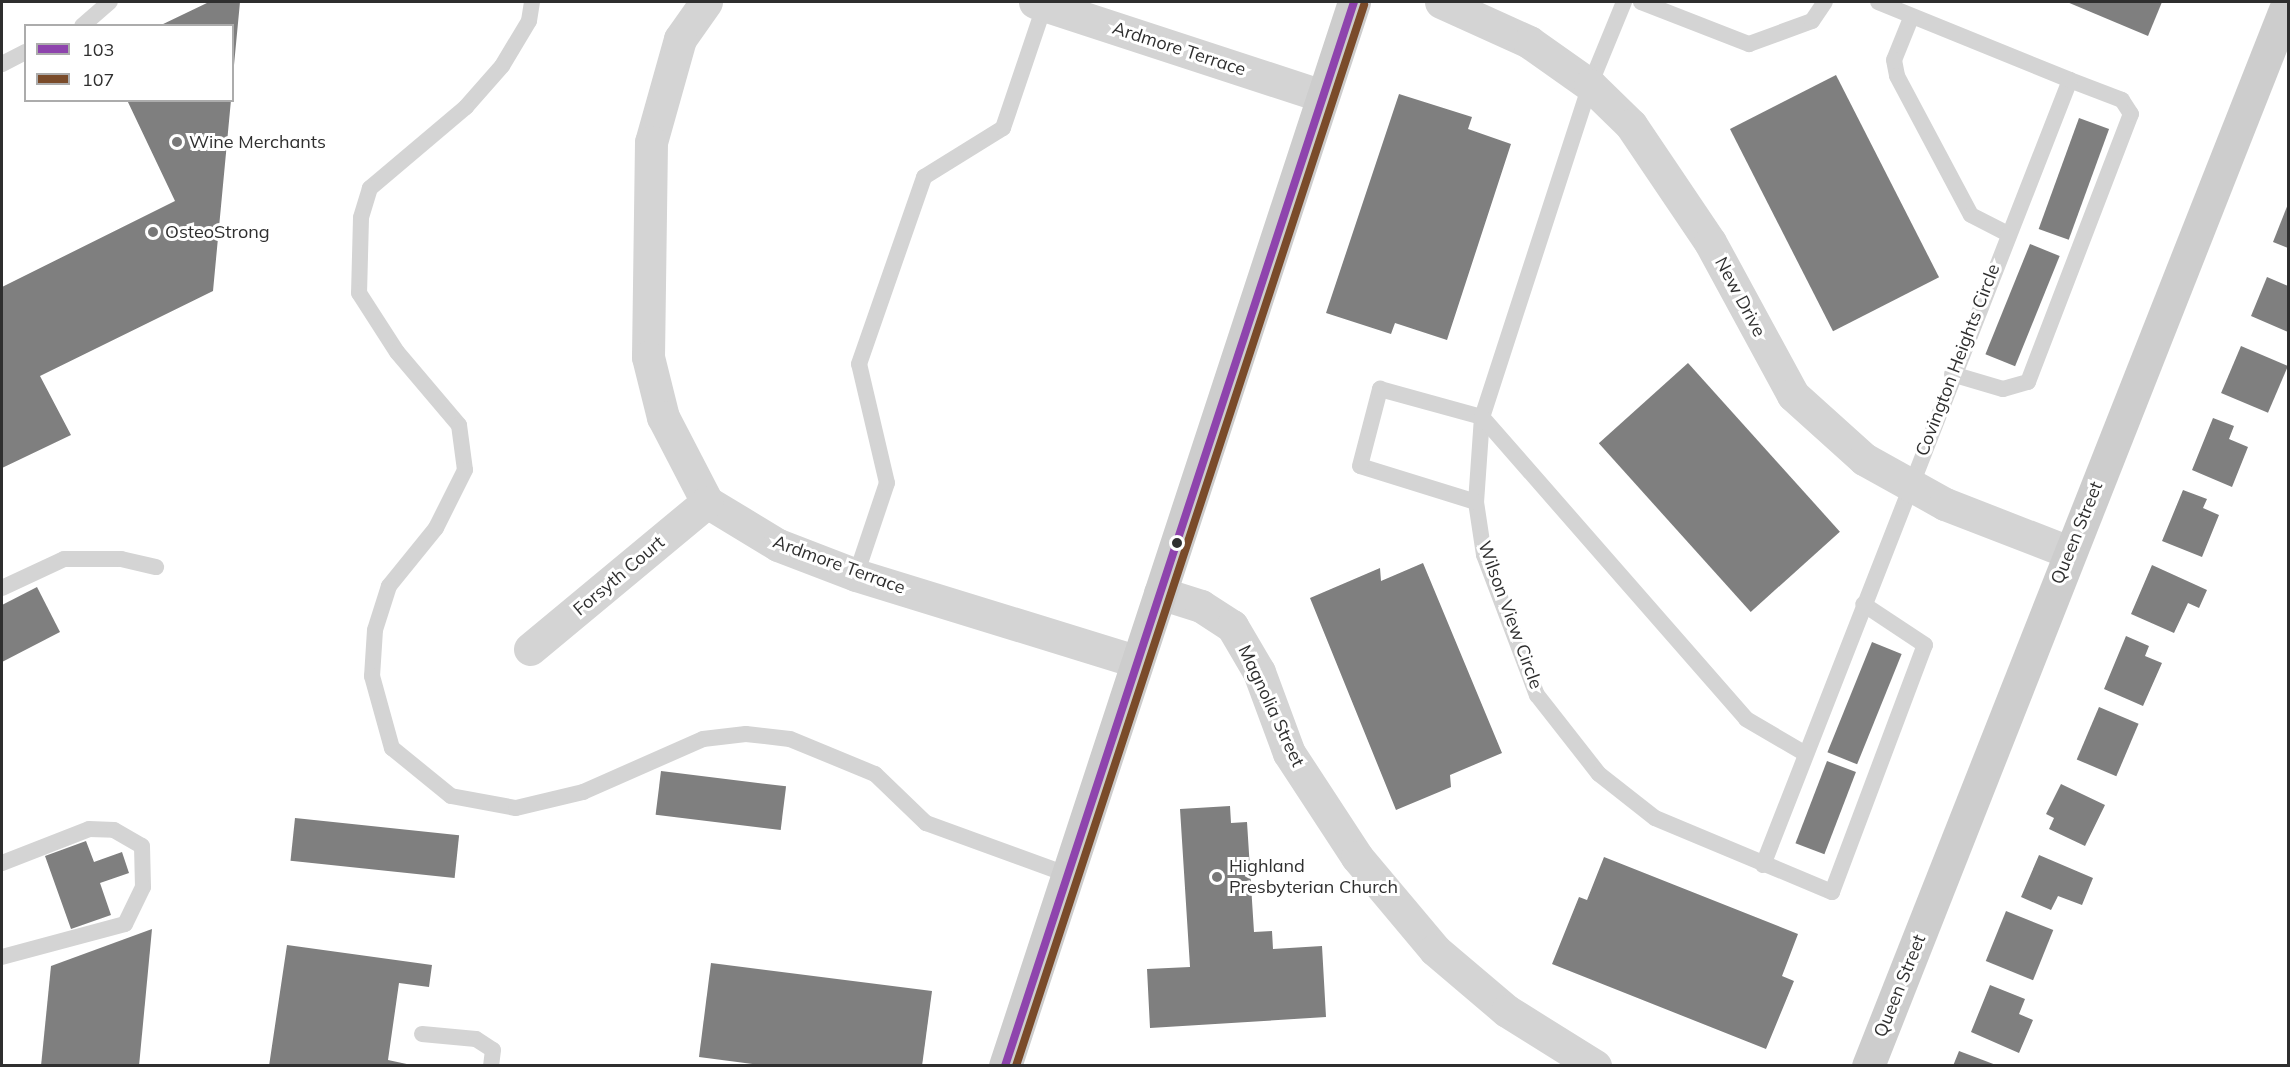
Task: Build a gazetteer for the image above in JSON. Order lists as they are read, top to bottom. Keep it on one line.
{"streets":{"street":["Ardmore Terrace","New Drive","Queen Street","Forsyth Court","Magnolia Street"],"lane":["Covington Heights Circle","Wilson View Circle"]},"crossings":[["Ardmore Terrace","Forsyth Court"],["New Drive","Covington Heights Circle"],["New Drive","Queen Street"],["New Drive","Wilson View Circle"]],"places":["Wine Merchants","OsteoStrong","Highland Presbyterian Church"],"lines":["transit line 103","transit line 107"],"legend":["103","107"]}
